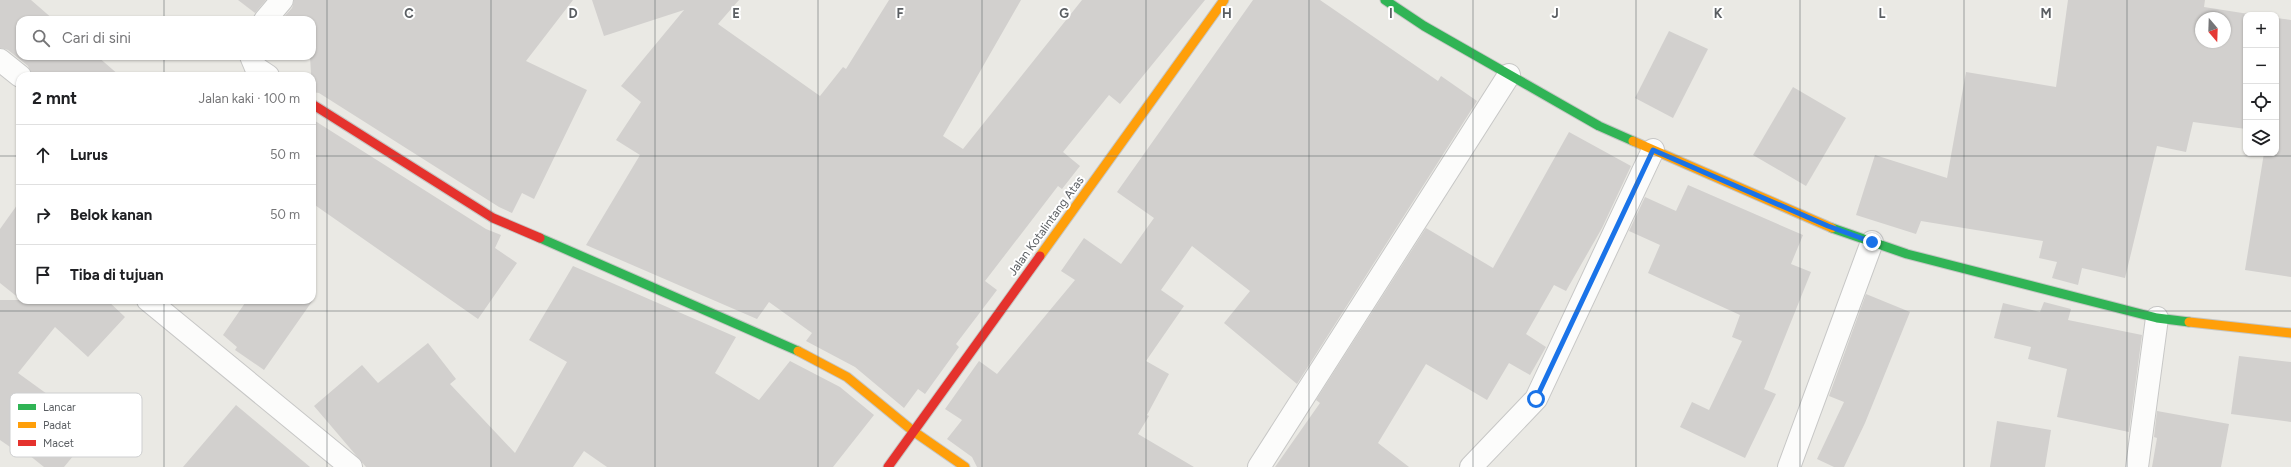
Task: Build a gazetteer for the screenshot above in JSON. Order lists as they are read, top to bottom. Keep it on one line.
{"streets":{"street":["Jalan Kotalintang Atas"]},"legend":["Lancar","Padat","Macet"],"north":"bottom","page":{"map_buttons":["+","−"],"search":"Cari di sini","heading":["2 mnt","Jalan kaki · 100 m"],"list":[["Lurus","50 m"],["Belok kanan","50 m"],"Tiba di tujuan"]},"grid":{"columns":["C","D","E","F","G","H","I","J","K","L","M"]}}
